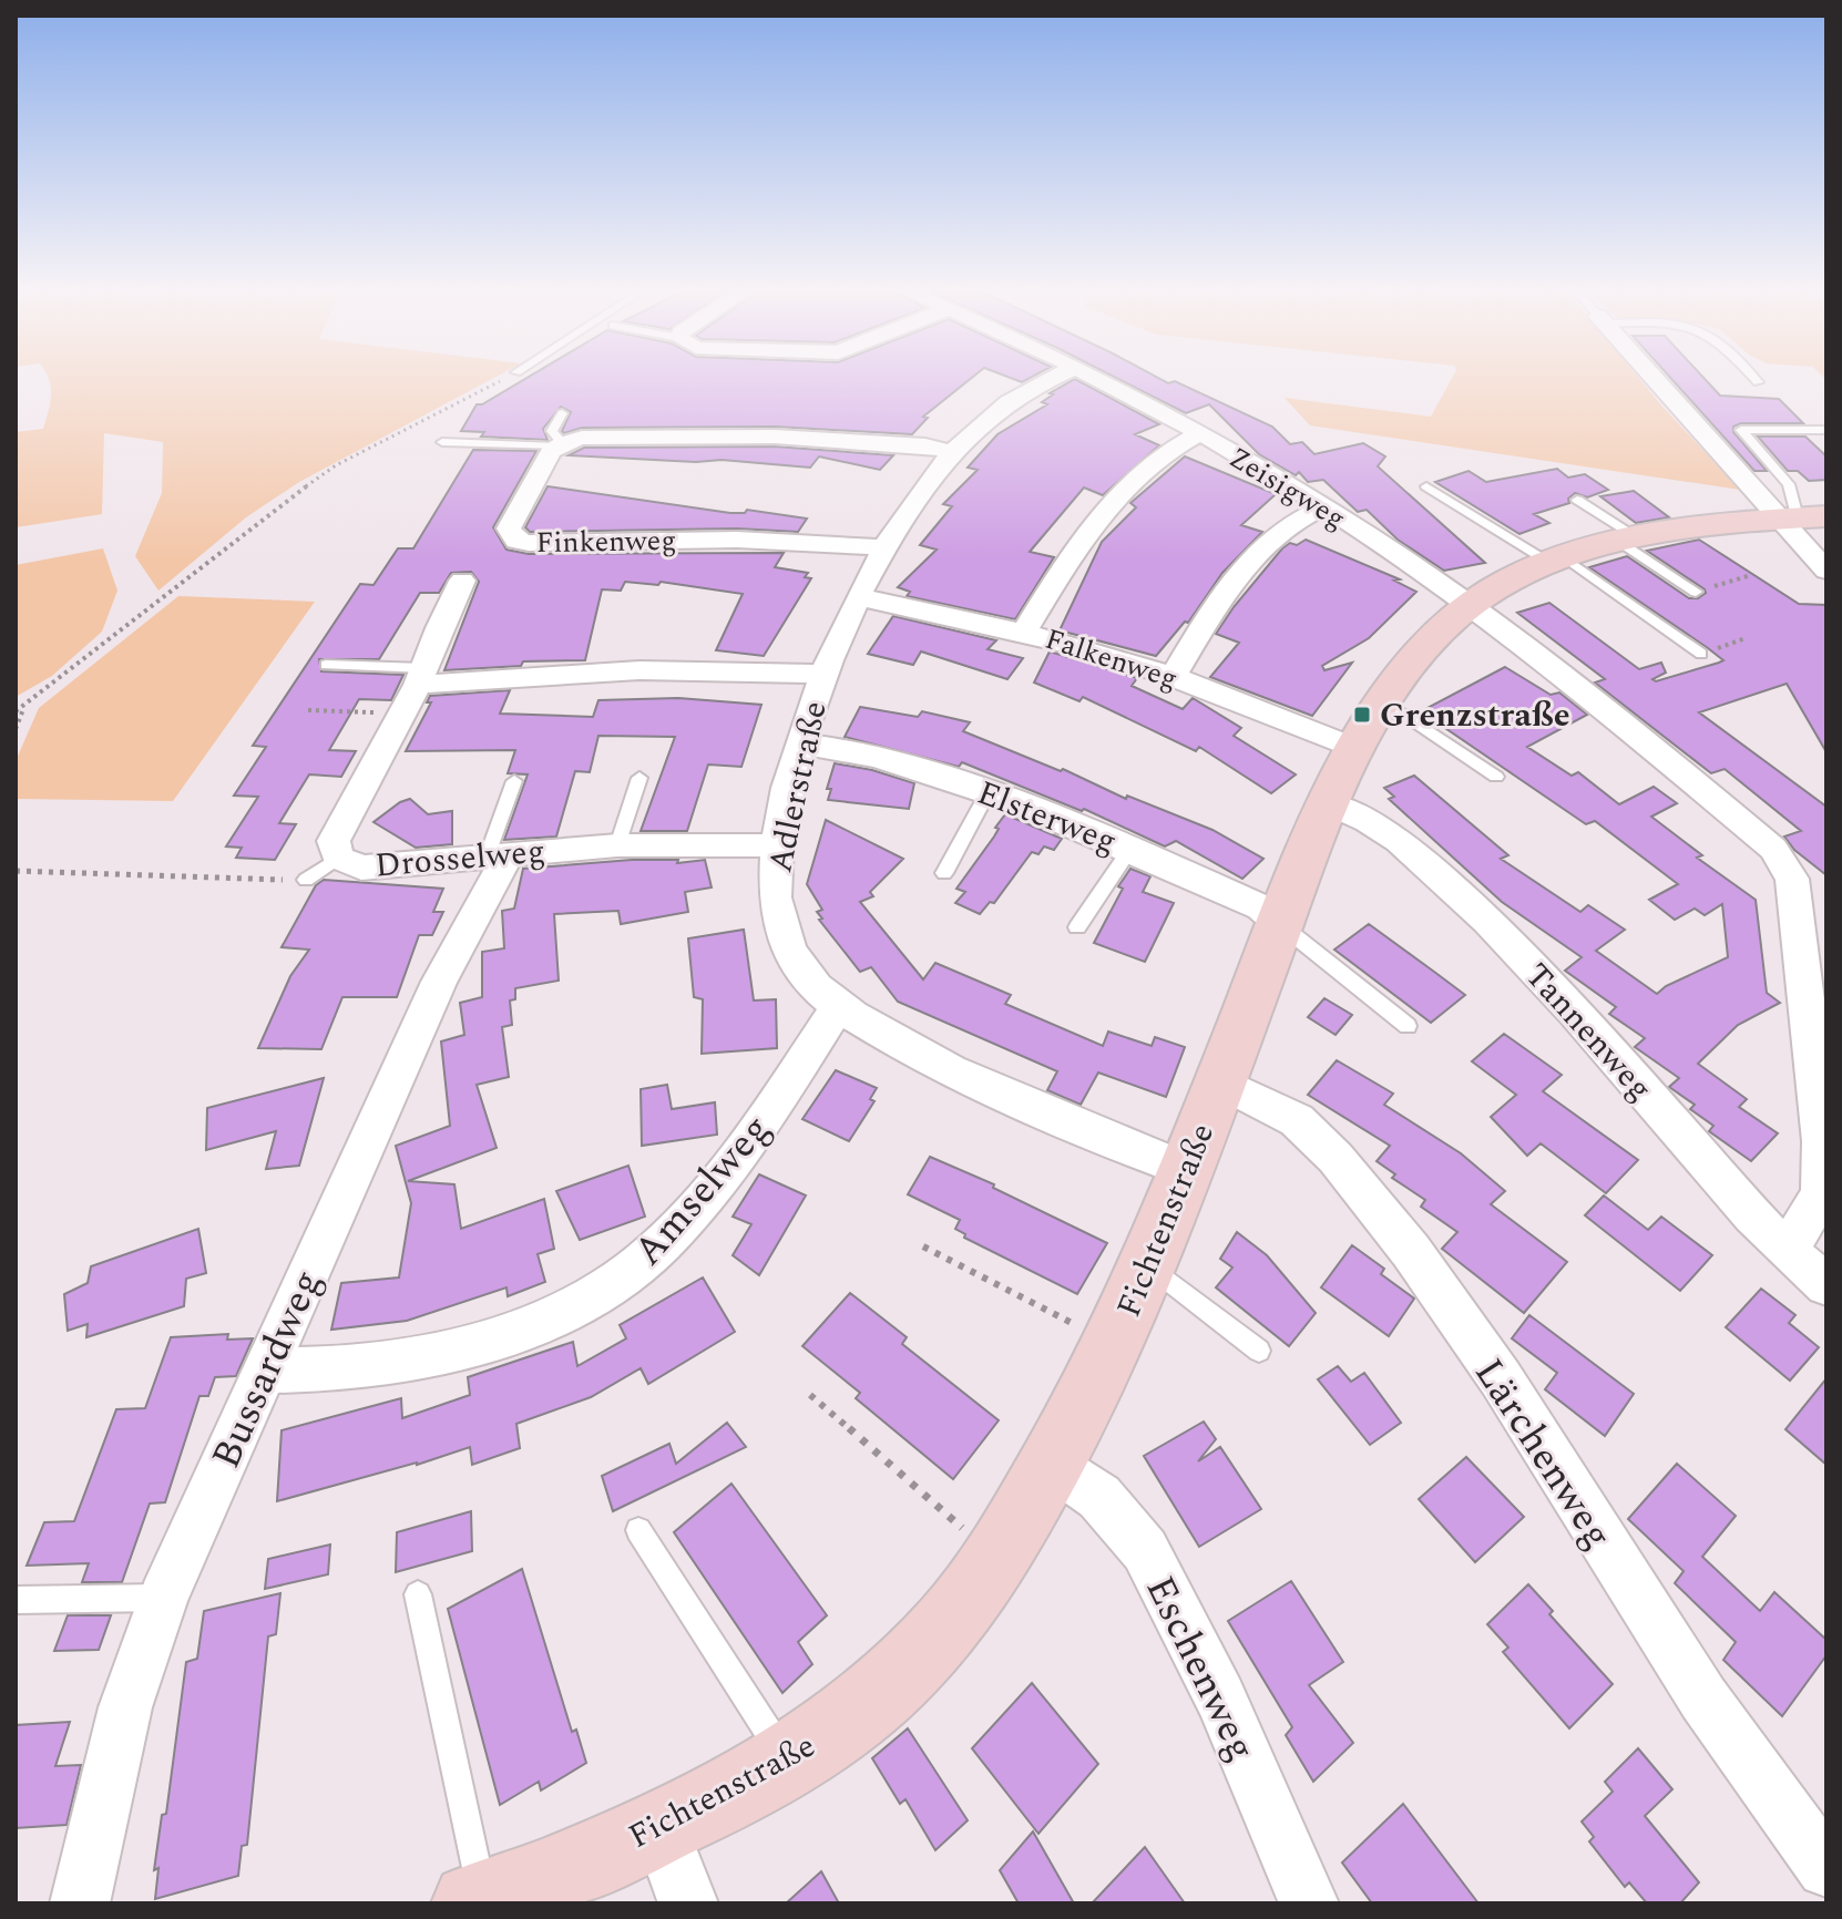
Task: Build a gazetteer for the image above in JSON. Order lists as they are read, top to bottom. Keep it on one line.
{"streets":{"street":["Zeisigweg","Finkenweg","Falkenweg","Adlerstraße","Elsterweg","Drosselweg","Tannenweg","Amselweg","Fichtenstraße","Bussardweg","Lärchenweg","Eschenweg"]},"crossings":[["Zeisigweg","Fichtenstraße"],["Finkenweg","Adlerstraße"],["Falkenweg","Adlerstraße"],["Falkenweg","Fichtenstraße"],["Adlerstraße","Elsterweg"],["Adlerstraße","Drosselweg"],["Adlerstraße","Amselweg"],["Adlerstraße","Fichtenstraße"],["Elsterweg","Fichtenstraße"],["Drosselweg","Bussardweg"],["Tannenweg","Fichtenstraße"],["Amselweg","Bussardweg"],["Fichtenstraße","Lärchenweg"],["Fichtenstraße","Eschenweg"]],"places":{"transit":["Grenzstraße"]}}
